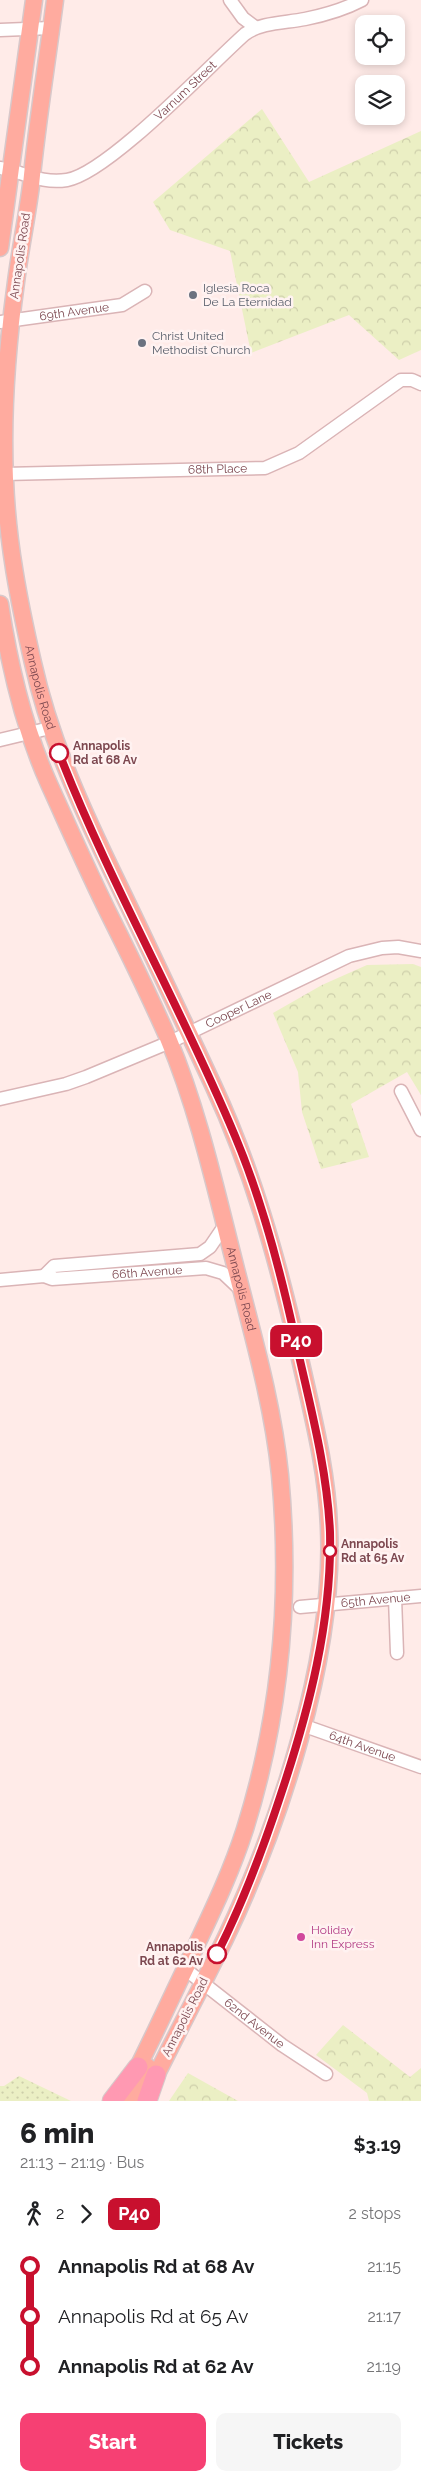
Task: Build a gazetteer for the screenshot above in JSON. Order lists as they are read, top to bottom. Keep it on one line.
{"streets":{"main road":["Annapolis Road"],"street":["Varnum Street","69th Avenue","68th Place","Cooper Lane","66th Avenue","65th Avenue","64th Avenue","62nd Avenue"]},"crossings":[["Varnum Street","Annapolis Road"],["Annapolis Road","69th Avenue"],["Annapolis Road","68th Place"],["Annapolis Road","Cooper Lane"],["Annapolis Road","66th Avenue"],["Annapolis Road","65th Avenue"],["Annapolis Road","64th Avenue"],["Annapolis Road","62nd Avenue"]],"places":["Iglesia Roca De La Eternidad","Christ United Methodist Church","Annapolis Rd at 68 Av","Annapolis Rd at 65 Av","Holiday Inn Express","Annapolis Rd at 62 Av"],"lines":["bus line P40"],"page":{"on_map":"P40","heading":["6 min","21:13 – 21:19 · Bus","$3.19"],"legs":["2","P40","2 stops"],"list":[{"name":"Annapolis Rd at 68 Av","value":"21:15"},{"name":"Annapolis Rd at 65 Av","value":"21:17"},{"name":"Annapolis Rd at 62 Av","value":"21:19"}],"buttons":["Start","Tickets"]}}
